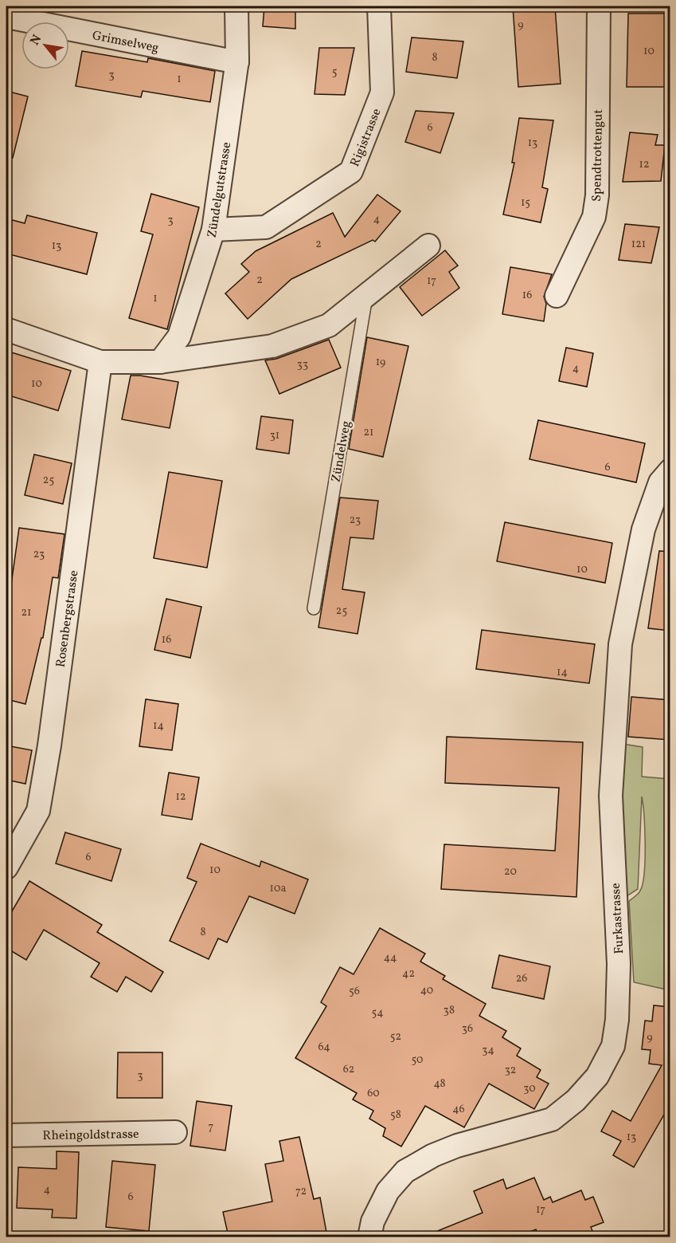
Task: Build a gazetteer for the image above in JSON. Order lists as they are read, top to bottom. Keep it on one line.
{"streets":{"street":["Grimselweg","Rigistrasse","Spendtrottengut","Zündelgutstrasse","Rosenbergstrasse","Furkastrasse","Rheingoldstrasse"],"lane":["Zündelweg"]},"crossings":[["Grimselweg","Zündelgutstrasse"],["Rigistrasse","Zündelgutstrasse"]],"house_numbers":["9","10","8","5","3","1","6","13","12","15","4","3","2","121","13","2","17","16","1","19","33","4","10","21","31","6","25","23","23","10","25","21","16","14","14","12","6","10","20","10a","8","44","42","26","40","56","38","54","36","52","9","64","34","50","62","32","3","48","30","60","46","58","7","13","4","72","6","17"],"north":"top left"}
